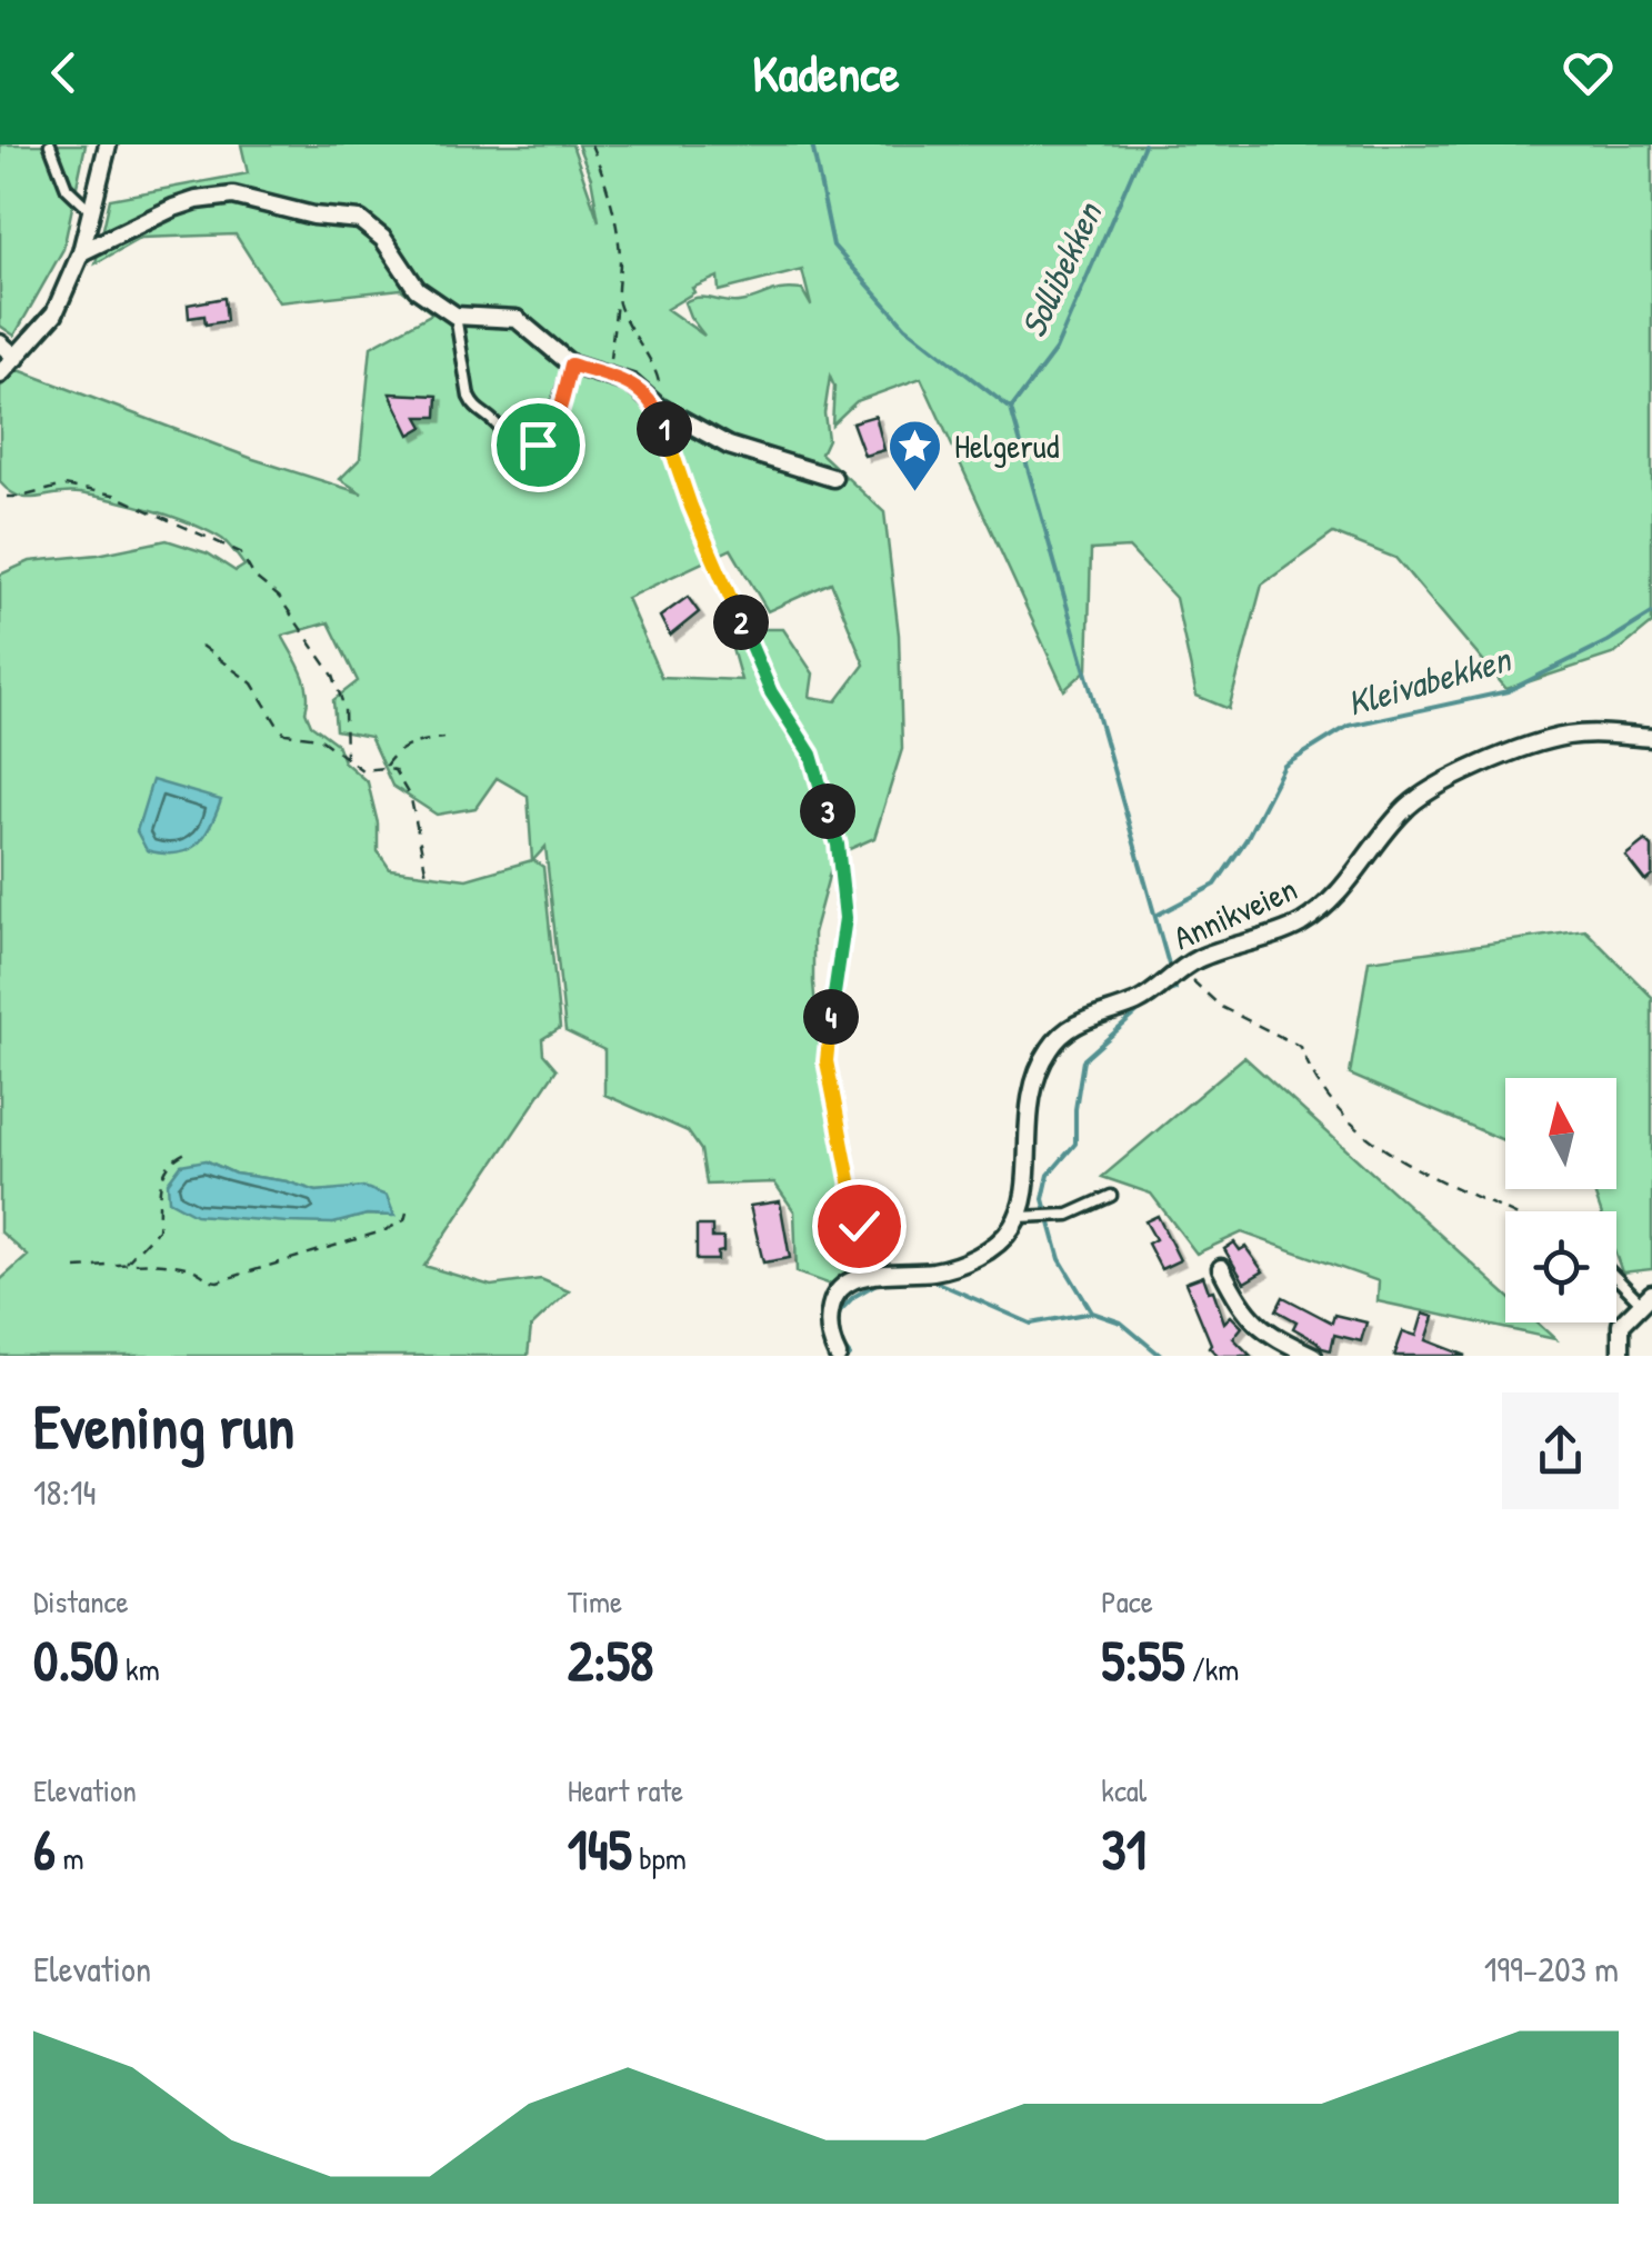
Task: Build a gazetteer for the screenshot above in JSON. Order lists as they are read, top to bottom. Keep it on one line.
{"streets":{"street":["Annikveien"]},"water":["Sollibekken","Kleivabekken"],"places":{"place":["Helgerud"]},"north":"top","page":{"header":"Kadence","pins":["1","2","3","4"],"heading":["Evening run","18:14"],"stats":[["Distance","0.50 km"],["Time","2:58"],["Pace","5:55 /km"],["Elevation","6 m"],["Heart rate","145 bpm"],["kcal","31"]],"chart":["Elevation","199–203 m"]}}
